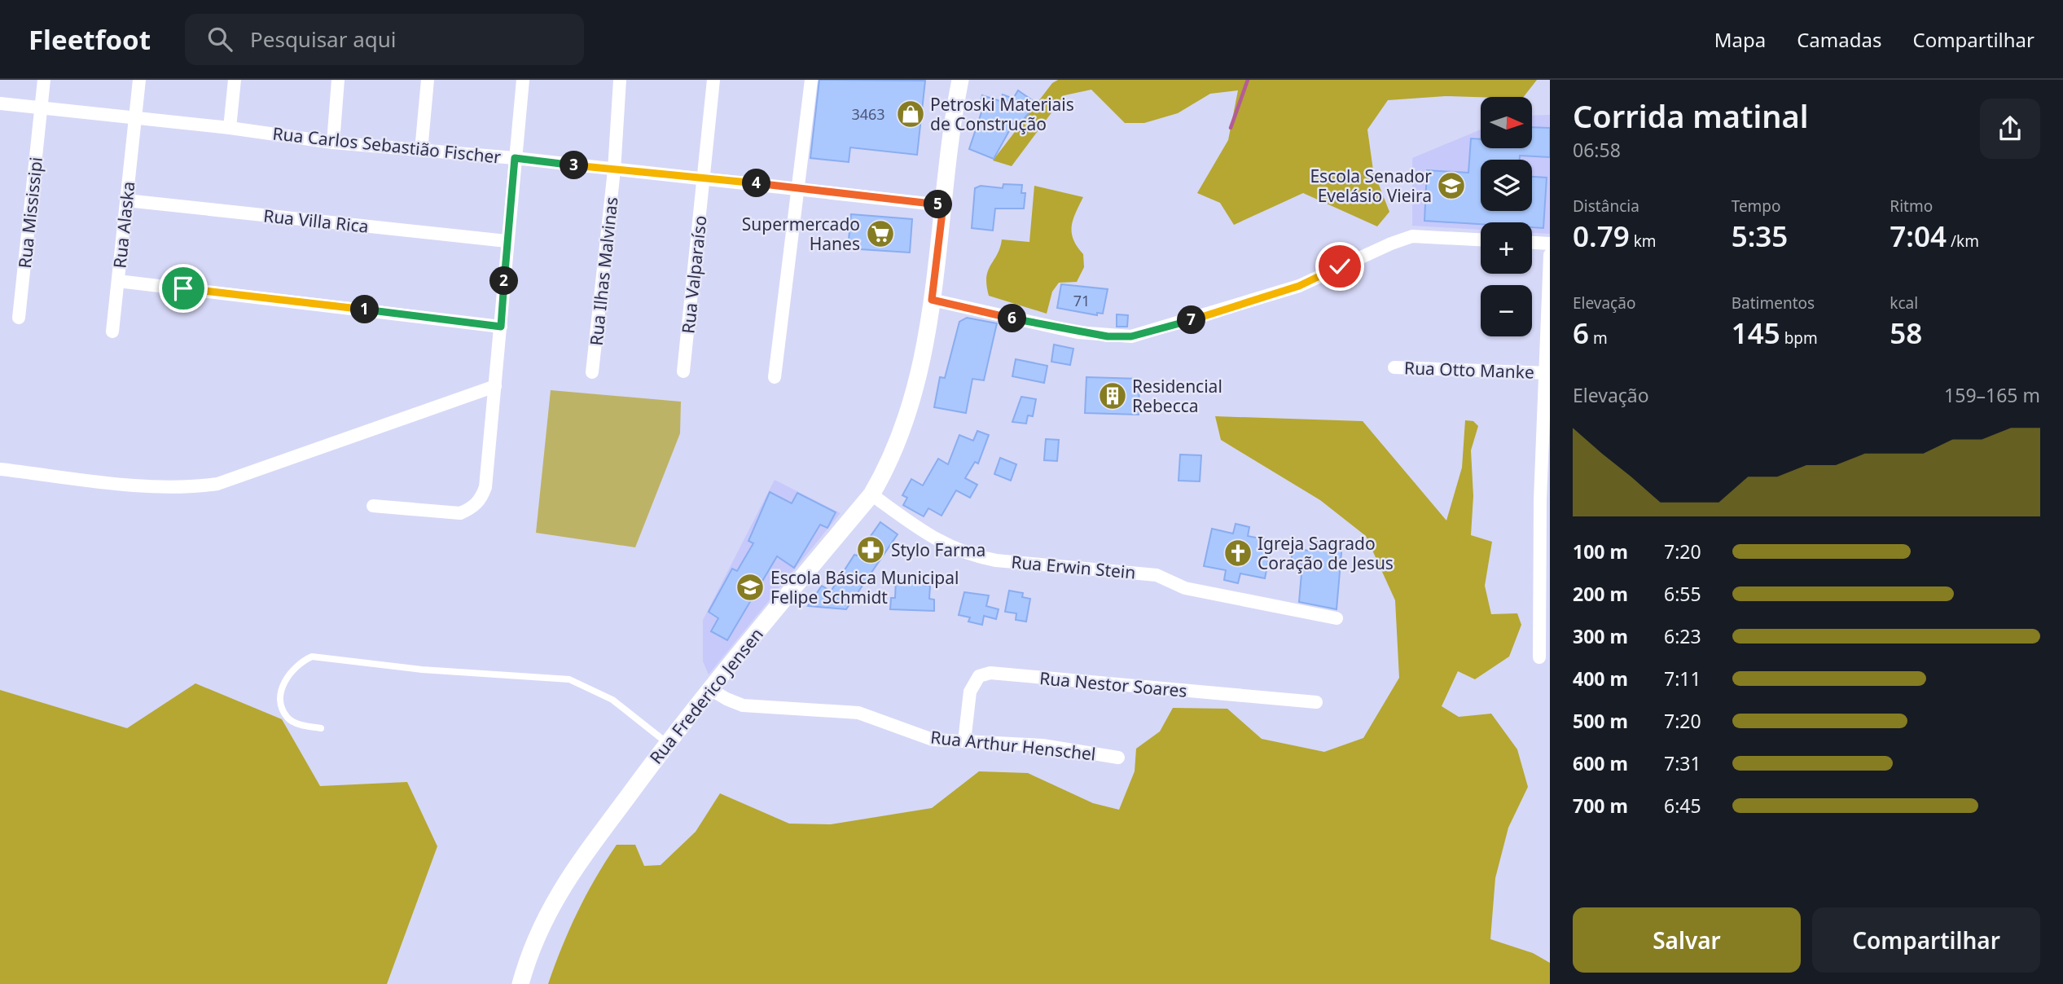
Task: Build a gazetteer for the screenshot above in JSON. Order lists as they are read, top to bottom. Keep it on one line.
{"streets":{"main road":["Rua Frederico Jensen"],"street":["Rua Carlos Sebastião Fischer","Rua Mississipi","Rua Villa Rica","Rua Alaska","Rua Ilhas Malvinas","Rua Valparaíso","Rua Otto Manke","Rua Erwin Stein","Rua Nestor Soares","Rua Arthur Henschel"]},"crossings":[["Rua Carlos Sebastião Fischer","Rua Mississipi"],["Rua Carlos Sebastião Fischer","Rua Alaska"],["Rua Carlos Sebastião Fischer","Rua Ilhas Malvinas"],["Rua Carlos Sebastião Fischer","Rua Valparaíso"],["Rua Carlos Sebastião Fischer","Rua Frederico Jensen"],["Rua Villa Rica","Rua Alaska"],["Rua Erwin Stein","Rua Frederico Jensen"],["Rua Nestor Soares","Rua Arthur Henschel"],["Rua Frederico Jensen","Rua Arthur Henschel"]],"places":{"shop":["Petroski Materiais de Construção"],"school or university":["Escola Senador Evelásio Vieira","Escola Básica Municipal Felipe Schmidt"],"supermarket":["Supermercado Hanes"],"building":["Residencial Rebecca"],"pharmacy":["Stylo Farma"],"church":["Igreja Sagrado Coração de Jesus"]},"house_numbers":["3463","71"],"north":"right","page":{"header":"Fleetfoot","search":"Pesquisar aqui","nav":["Mapa","Camadas","Compartilhar"],"heading":["Corrida matinal","06:58"],"map_buttons":["+","−"],"pins":["3","4","5","2","1","6","7"],"stats":[["Distância","0.79 km"],["Tempo","5:35"],["Ritmo","7:04 /km"],["Elevação","6 m"],["Batimentos","145 bpm"],["kcal","58"]],"chart":["Elevação","159–165 m"],"list":[{"name":"100 m","note":"7:20"},{"name":"200 m","note":"6:55"},{"name":"300 m","note":"6:23"},{"name":"400 m","note":"7:11"},{"name":"500 m","note":"7:20"},{"name":"600 m","note":"7:31"},{"name":"700 m","note":"6:45"}],"buttons":["Salvar","Compartilhar"]}}
